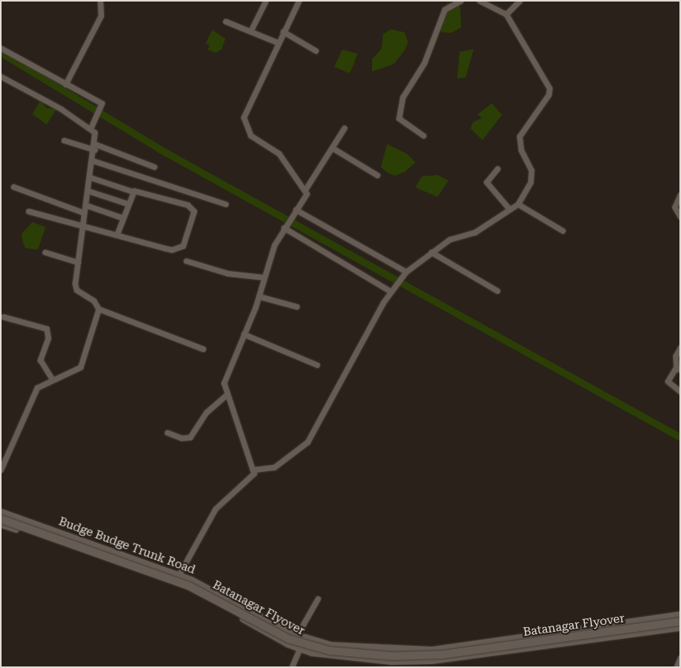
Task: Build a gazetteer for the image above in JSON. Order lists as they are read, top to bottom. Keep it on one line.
{"streets":{"main road":["Batanagar Flyover"],"street":["Budge Budge Trunk Road"]}}
